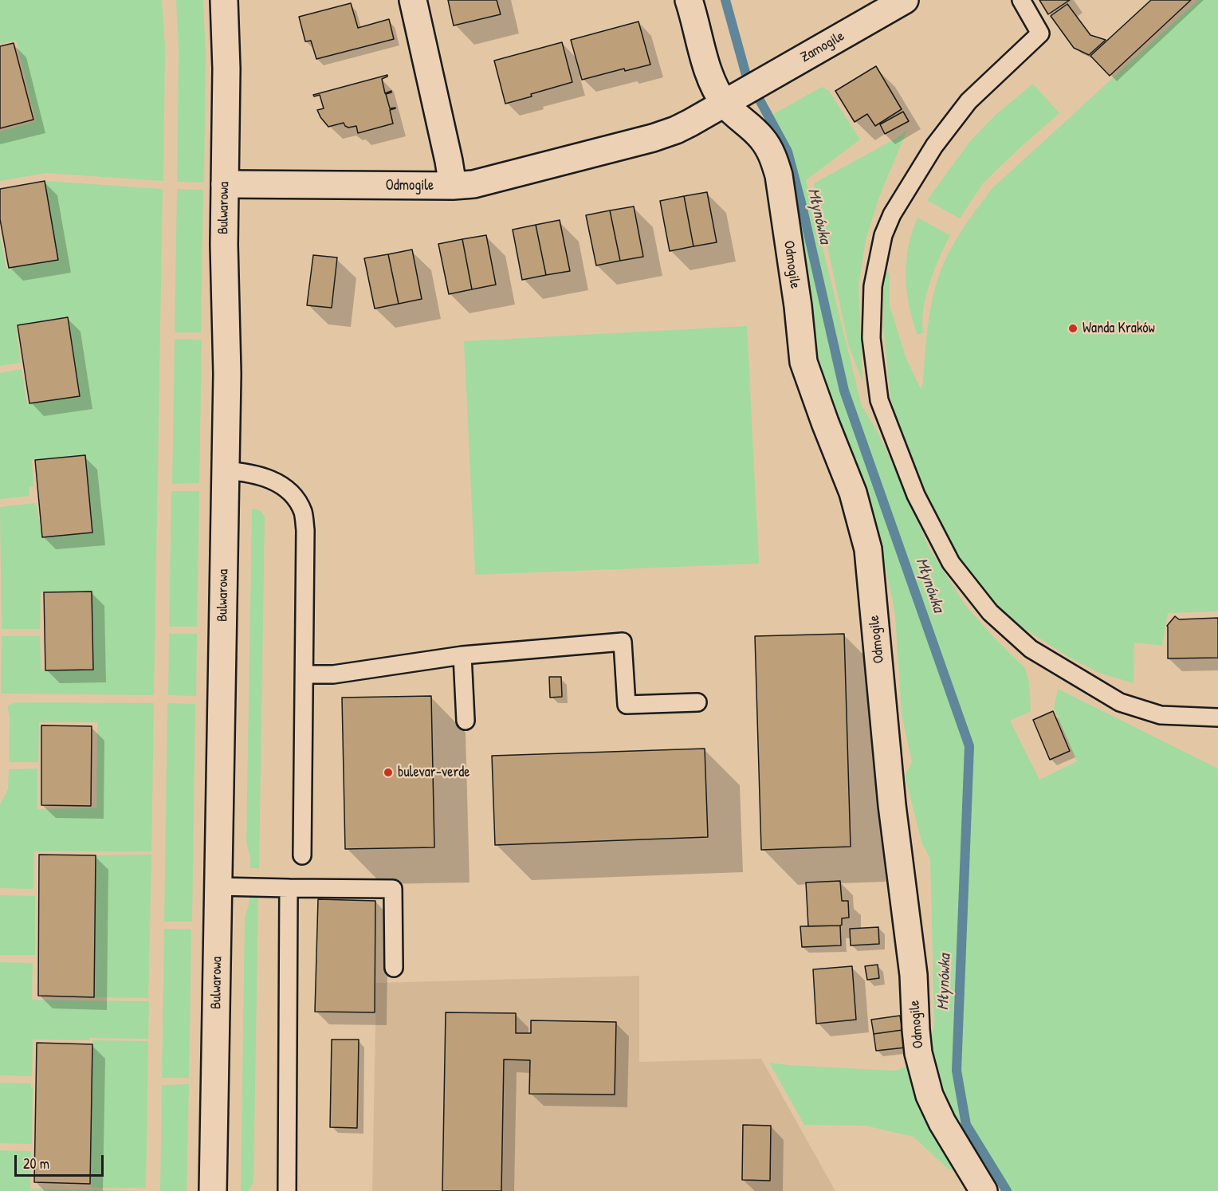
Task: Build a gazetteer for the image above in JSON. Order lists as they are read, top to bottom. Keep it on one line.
{"streets":{"street":["Zamogile","Odmogile","Bulwarowa"]},"crossings":[["Zamogile","Odmogile"],["Odmogile","Bulwarowa"]],"water":["Młynówka"],"places":["Wanda Kraków","bulevar-verde"],"scale_bar":"20 m"}
